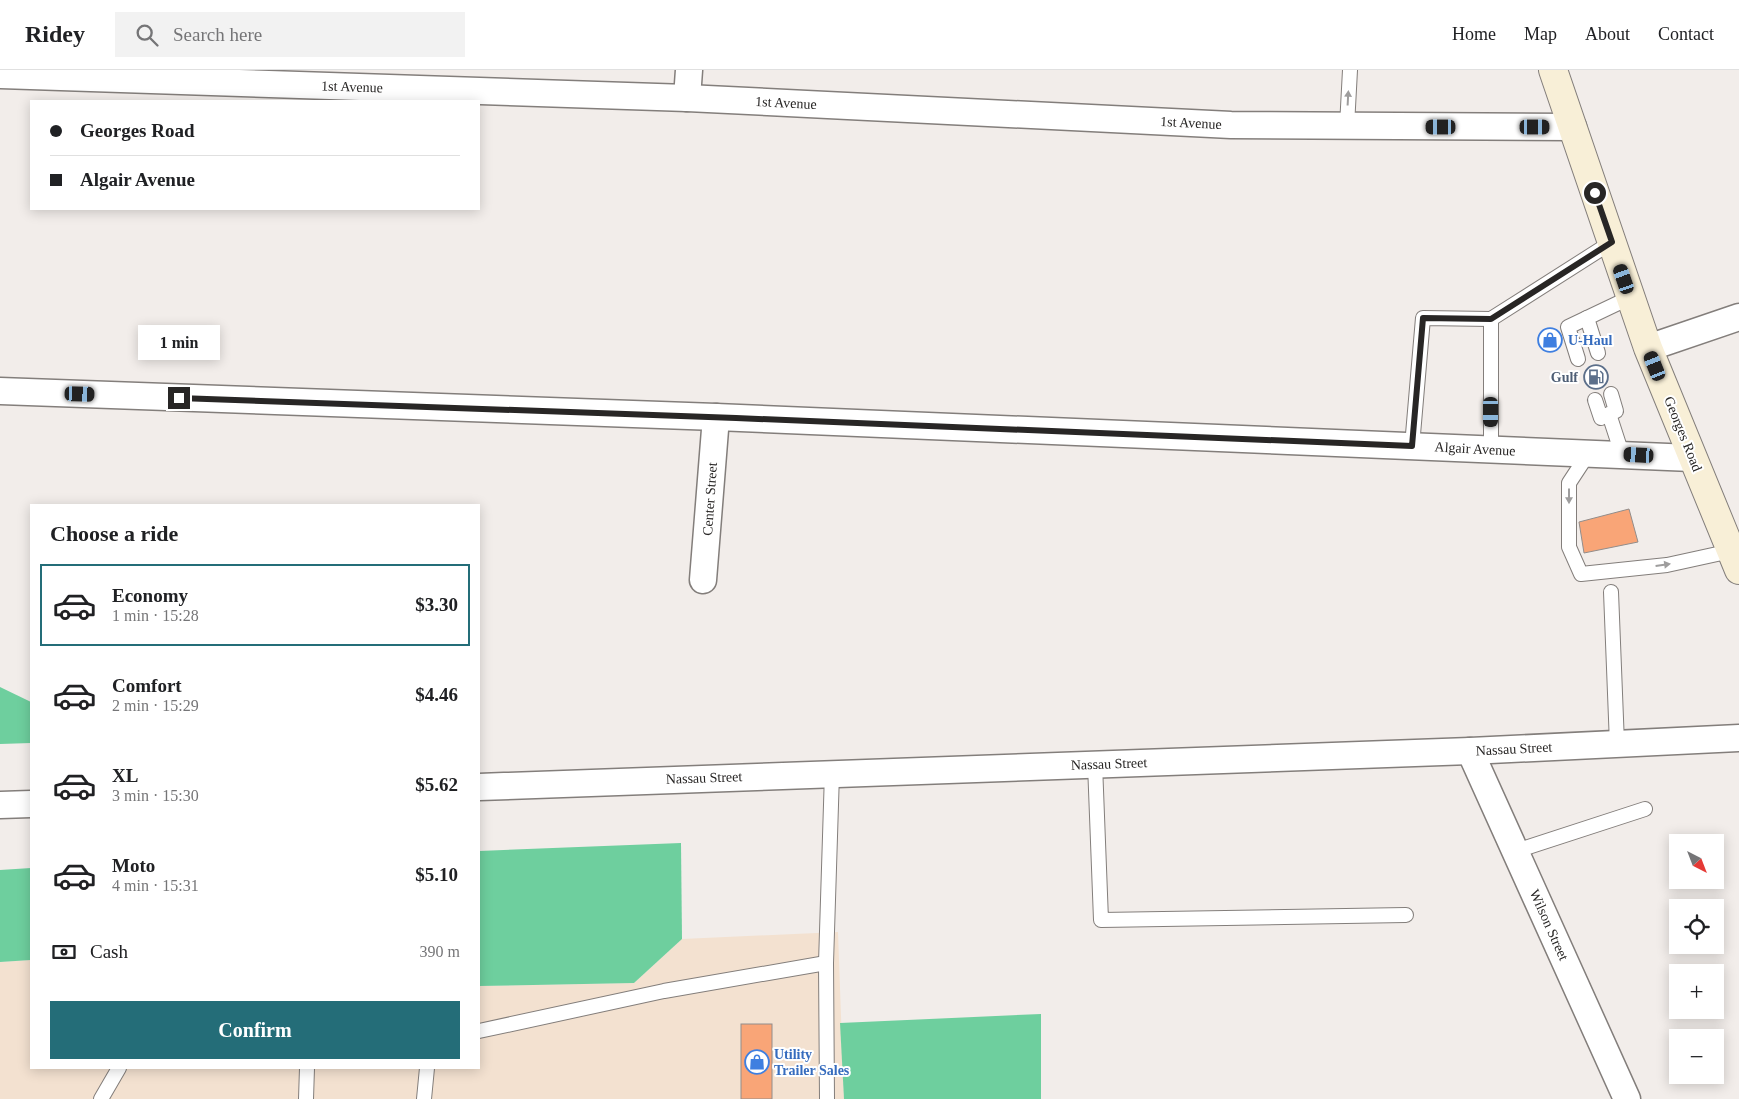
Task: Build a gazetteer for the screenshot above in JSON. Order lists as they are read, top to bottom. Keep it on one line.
{"streets":{"street":["1st Avenue","Georges Road","Algair Avenue","Center Street","Nassau Street","Wilson Street"]},"crossings":[["1st Avenue","Georges Road"],["Georges Road","Algair Avenue"],["Algair Avenue","Center Street"],["Nassau Street","Wilson Street"]],"places":{"shop":["U-Haul","Utility Trailer Sales"],"fuel station":["Gulf"]},"north":"bottom right","page":{"header":"Ridey","search":"Search here","nav":["Home","Map","About","Contact"],"banner":["Georges Road","Algair Avenue"],"bubble":"1 min","heading":"Choose a ride","list":[{"name":"Economy","note":"1 min · 15:28","value":"$3.30"},{"name":"Comfort","note":"2 min · 15:29","value":"$4.46"},{"name":"XL","note":"3 min · 15:30","value":"$5.62"},{"name":"Moto","note":"4 min · 15:31","value":"$5.10"}],"map_buttons":["+","−"],"pay":["Cash","390 m"],"buttons":"Confirm"}}
